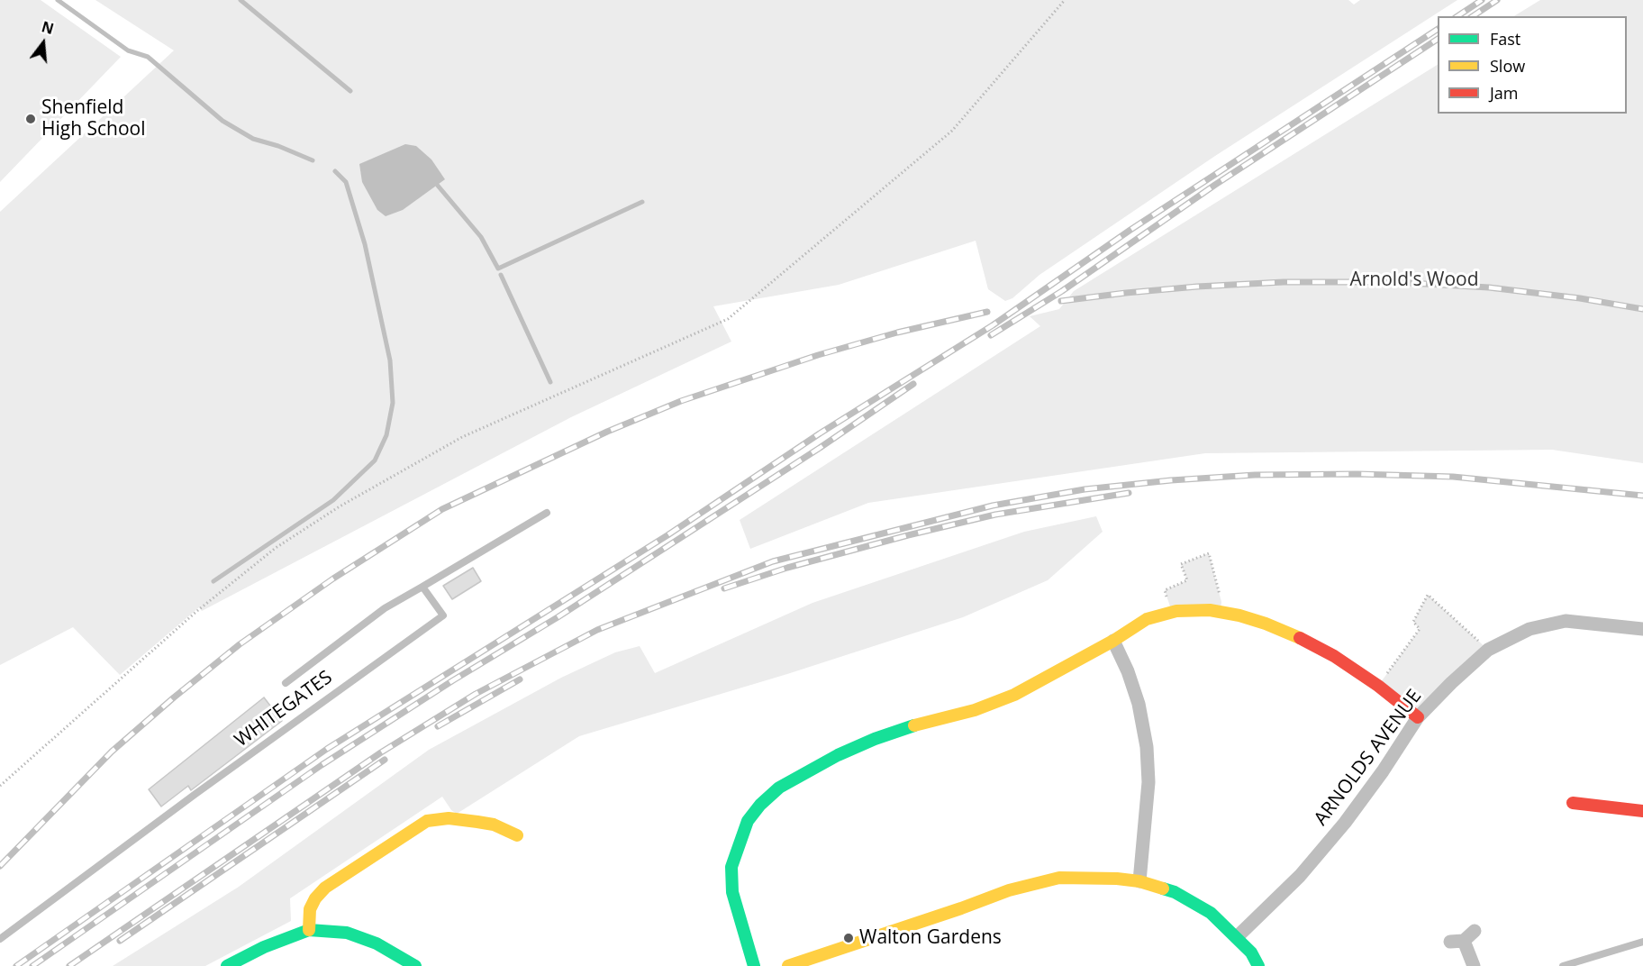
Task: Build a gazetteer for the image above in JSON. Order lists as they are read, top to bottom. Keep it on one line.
{"streets":{"street":["ARNOLDS AVENUE"],"lane":["WHITEGATES"]},"parks":["Arnold's Wood"],"places":["Shenfield High School","Walton Gardens"],"legend":["Fast","Slow","Jam"],"north":"top"}
